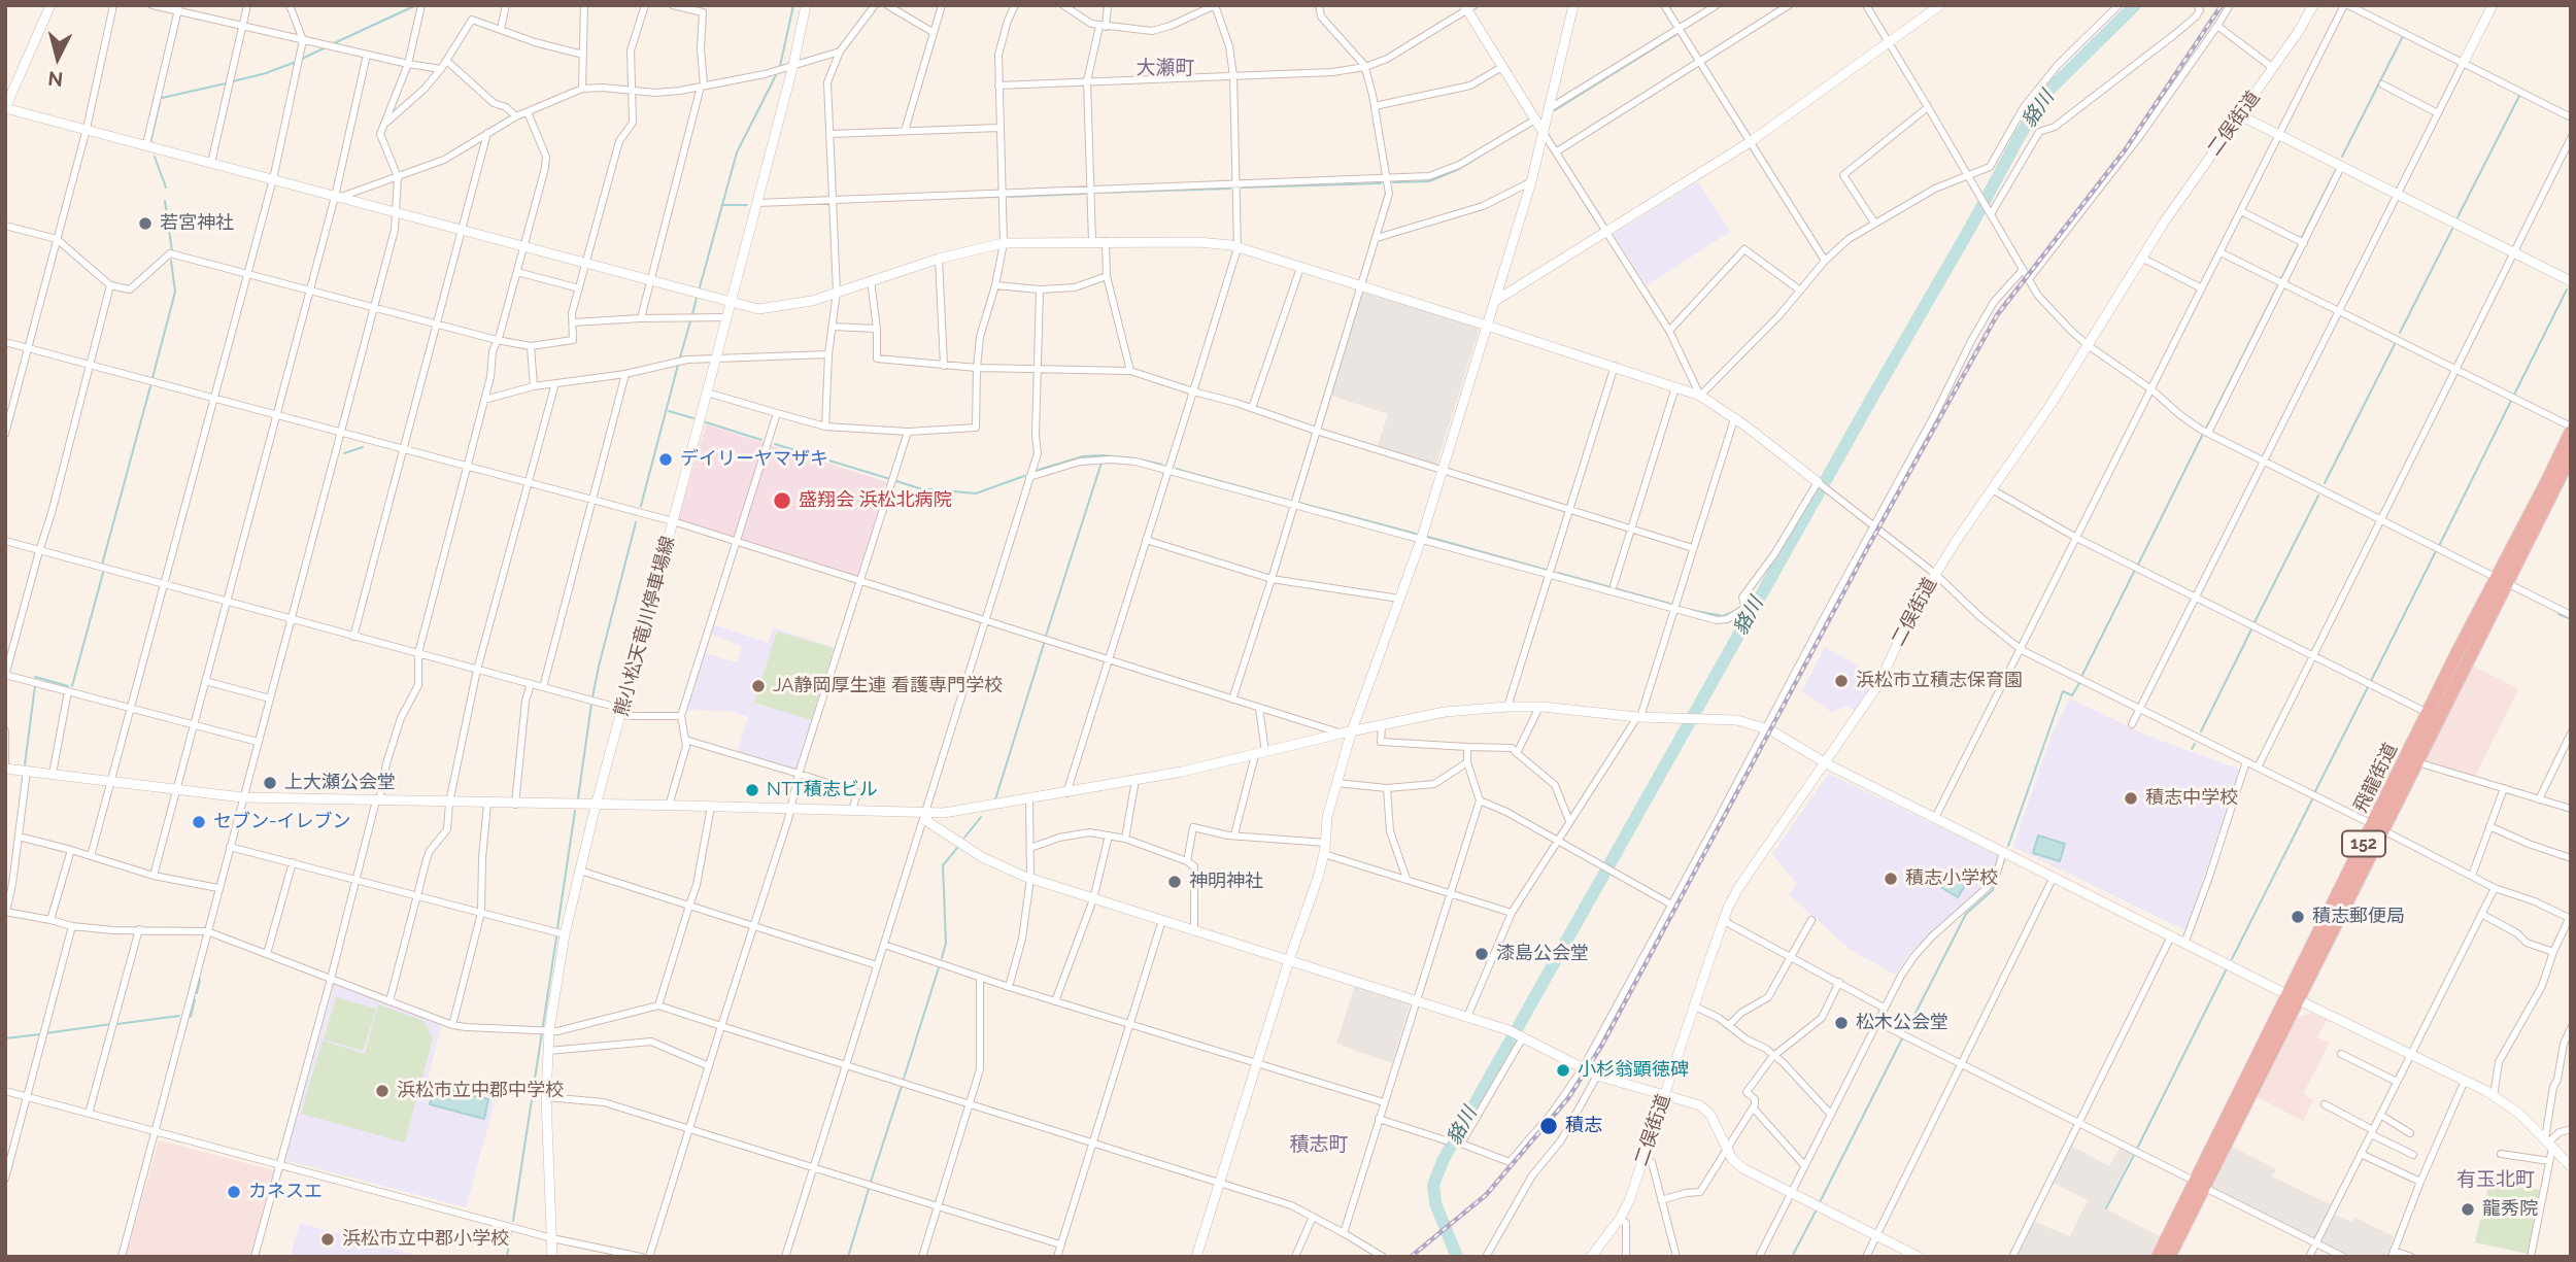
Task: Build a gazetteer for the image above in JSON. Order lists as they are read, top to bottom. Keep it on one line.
{"streets":{"highway":["飛龍街道","152"],"street":["二俣街道","熊小松天竜川停車場線"]},"districts":["大瀬町","積志町","有玉北町"],"water":["貉川"],"places":["若宮神社","デイリーヤマザキ","盛翔会 浜松北病院","浜松市立積志保育園","JA静岡厚生連 看護専門学校","上大瀬公会堂","NTT積志ビル","積志中学校","セブン-イレブン","積志小学校","神明神社","積志郵便局","漆島公会堂","松木公会堂","小杉翁顕徳碑","浜松市立中郡中学校","積志","カネスエ","龍秀院","浜松市立中郡小学校"],"north":"bottom"}
